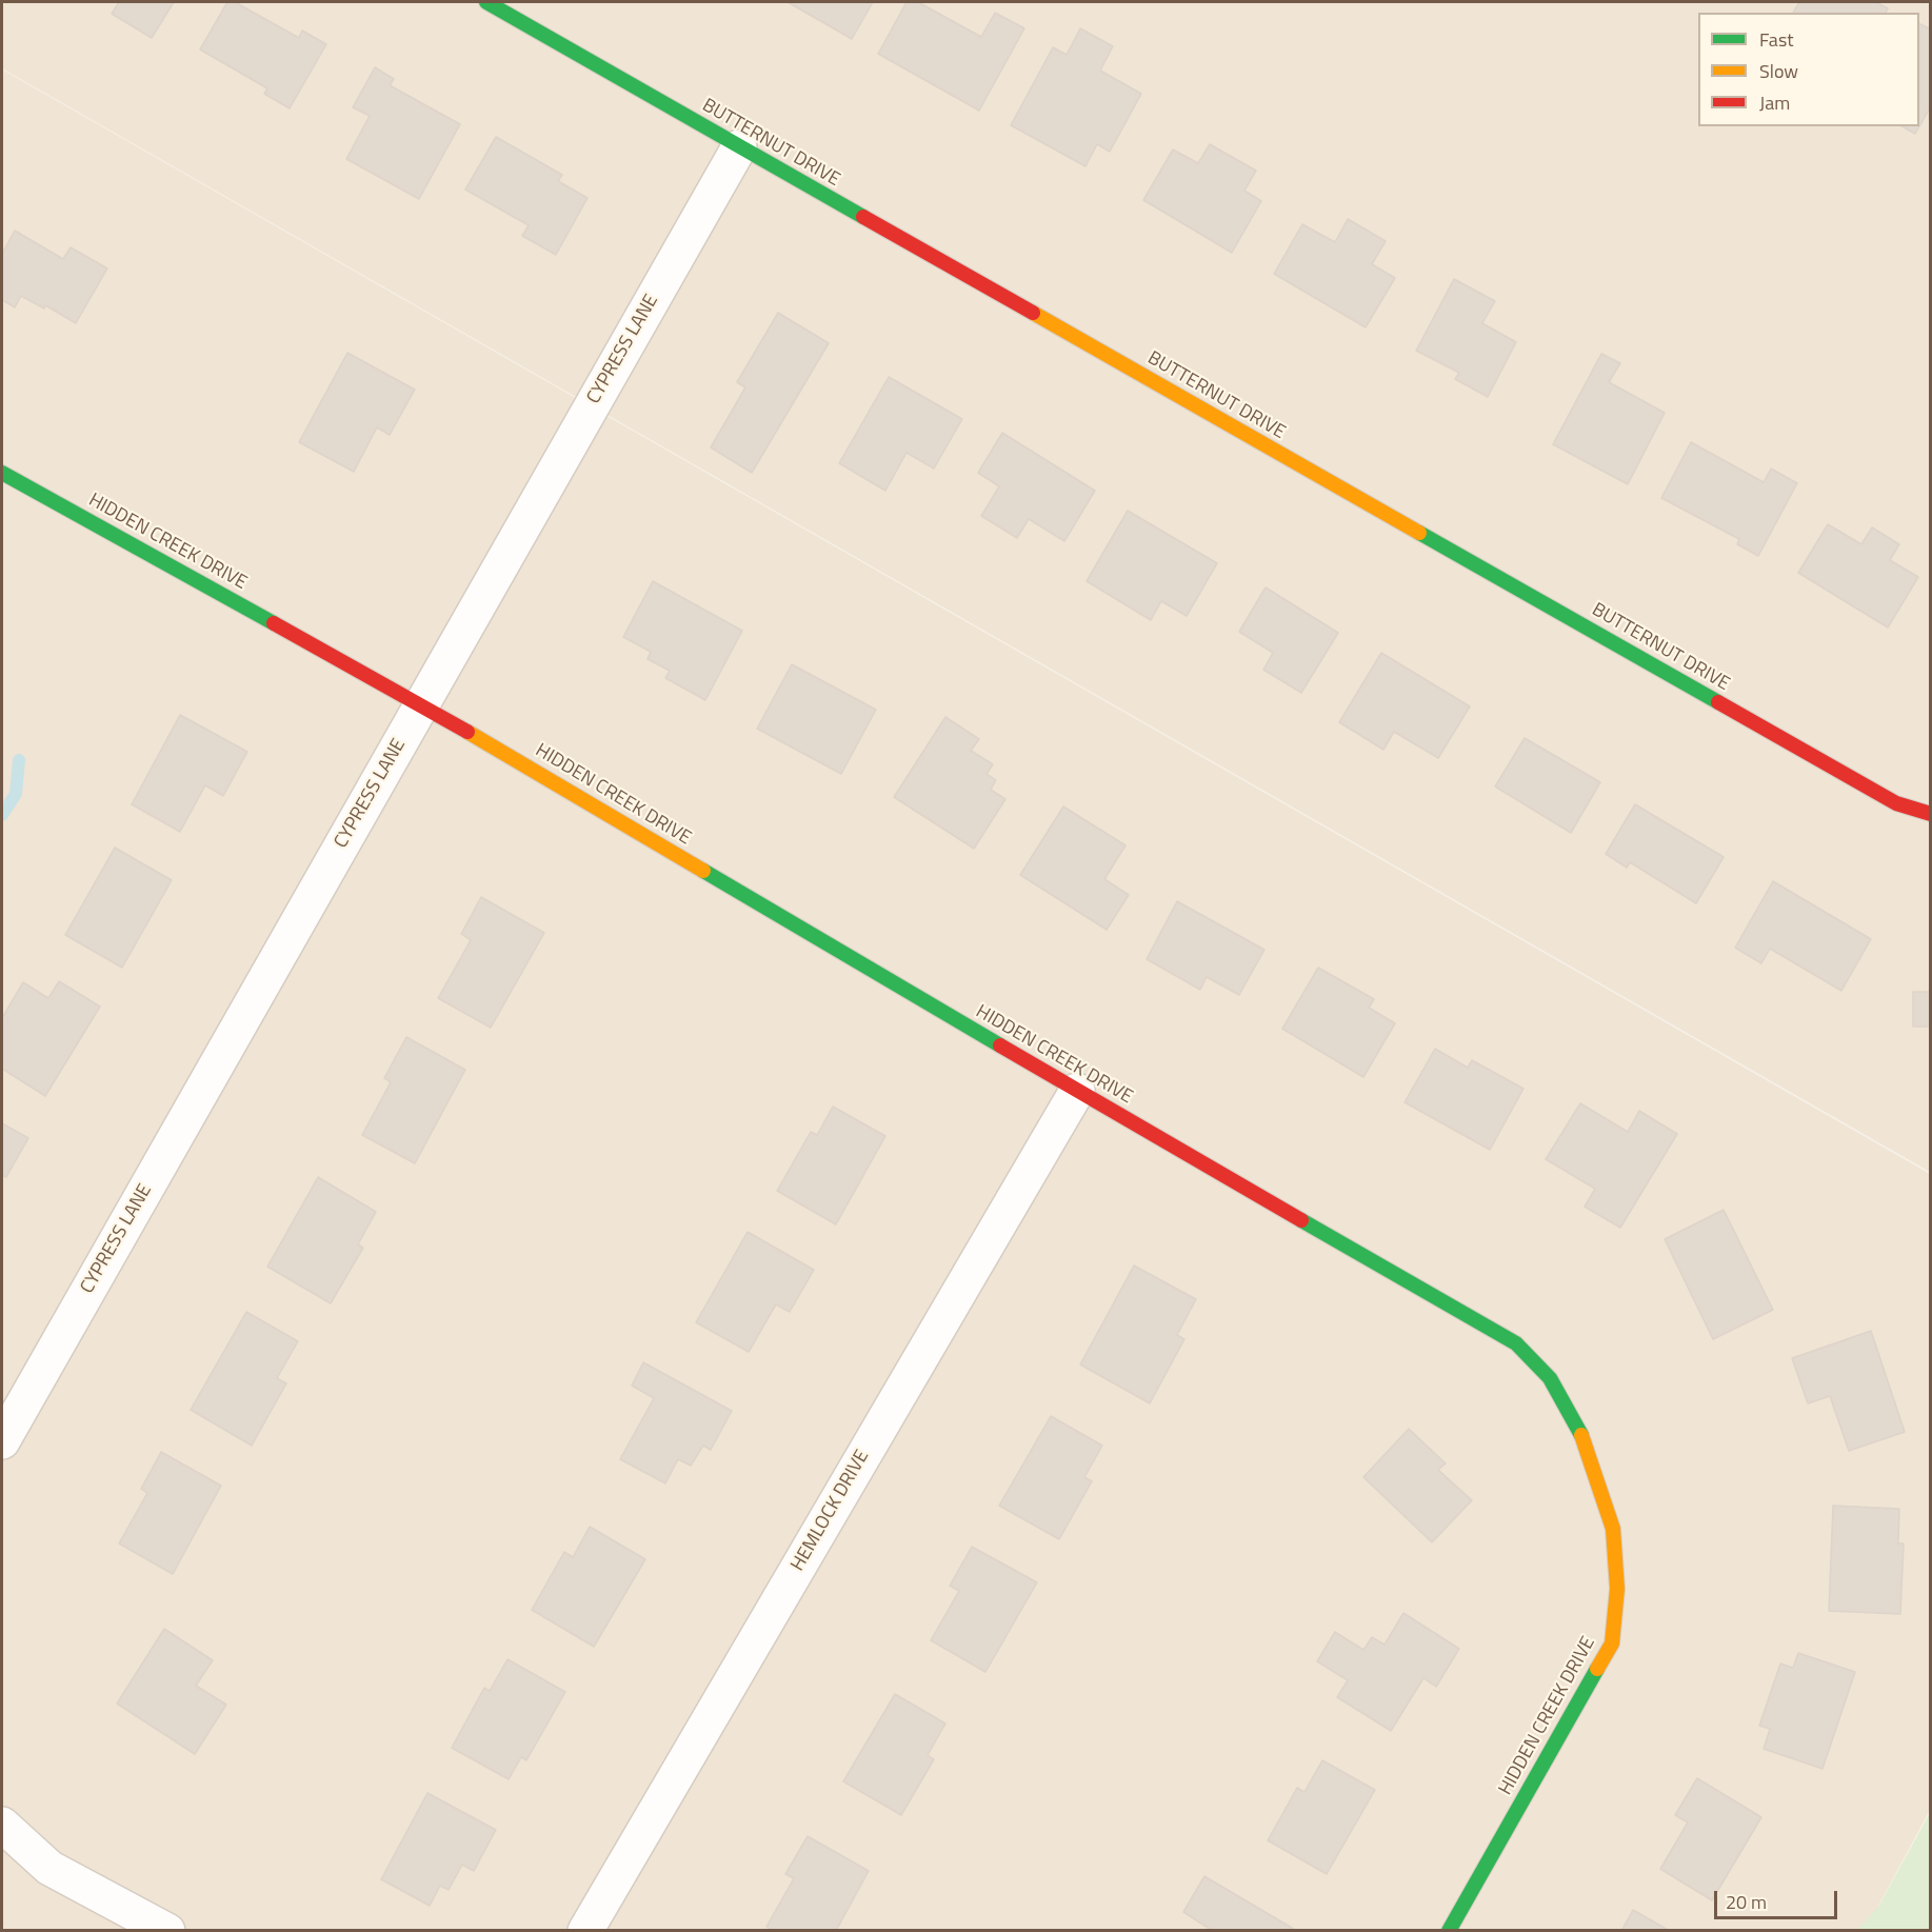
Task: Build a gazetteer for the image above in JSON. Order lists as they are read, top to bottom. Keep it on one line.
{"streets":{"street":["BUTTERNUT DRIVE","CYPRESS LANE","HIDDEN CREEK DRIVE","HEMLOCK DRIVE"]},"crossings":[["BUTTERNUT DRIVE","CYPRESS LANE"],["CYPRESS LANE","HIDDEN CREEK DRIVE"],["HIDDEN CREEK DRIVE","HEMLOCK DRIVE"]],"legend":["Fast","Slow","Jam"],"scale_bar":"20 m"}
